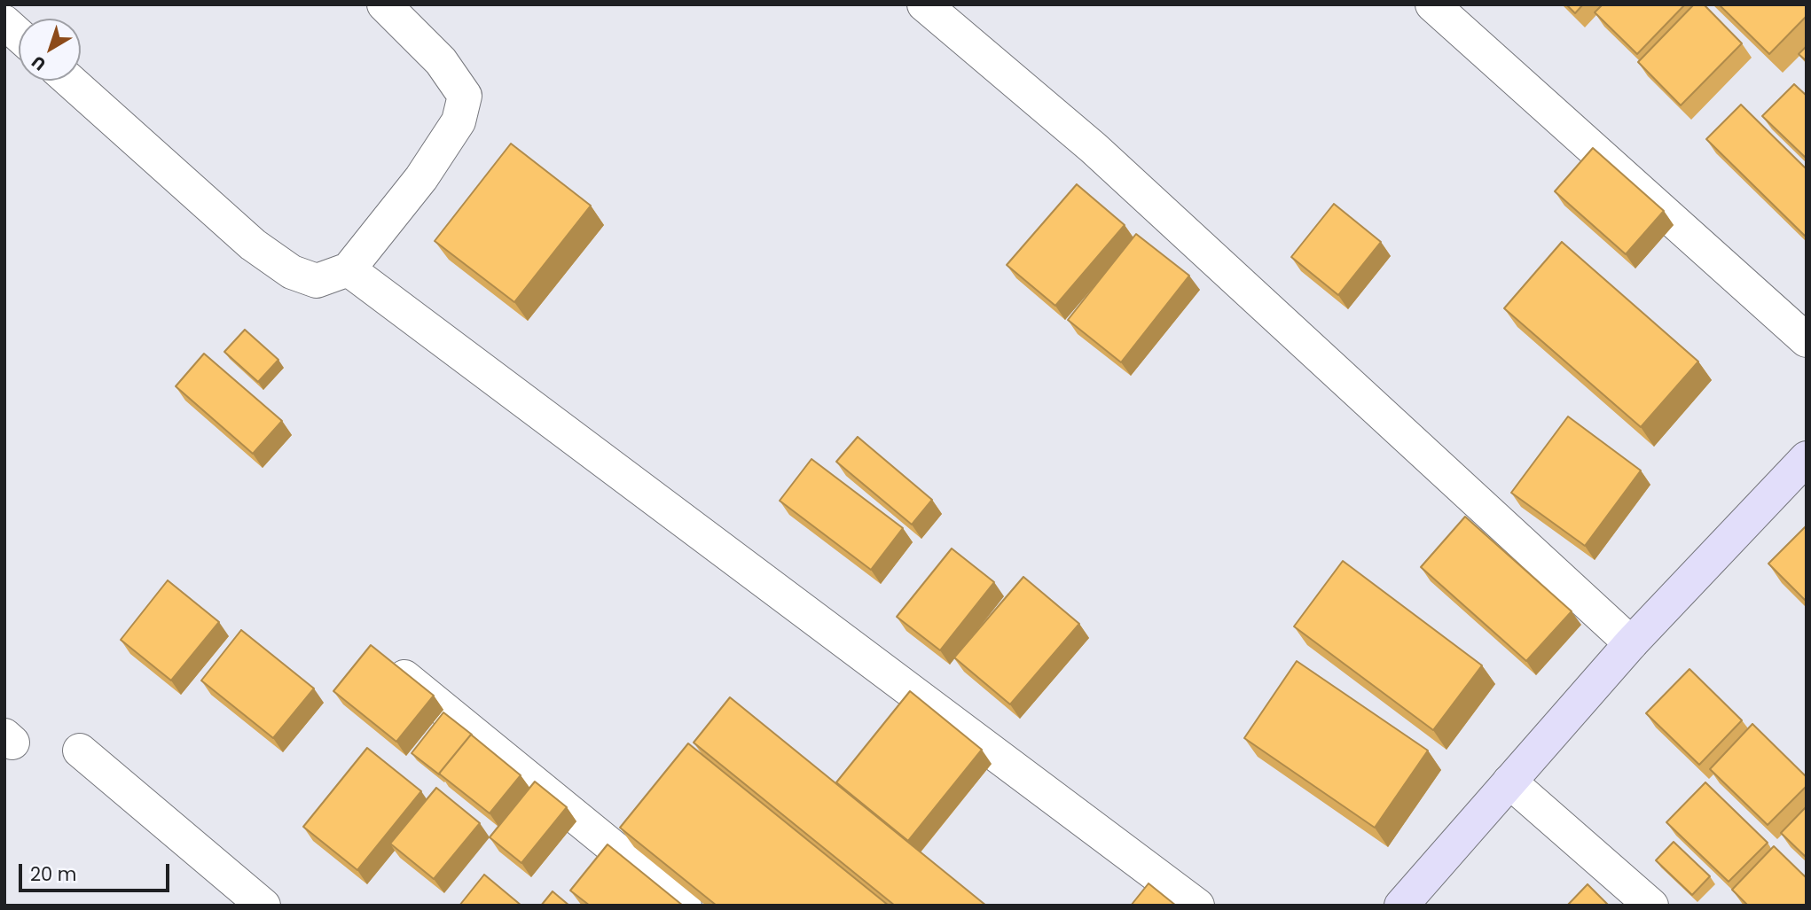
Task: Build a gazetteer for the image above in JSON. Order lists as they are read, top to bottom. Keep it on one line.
{"scale_bar":"20 m","north":"bottom left"}
